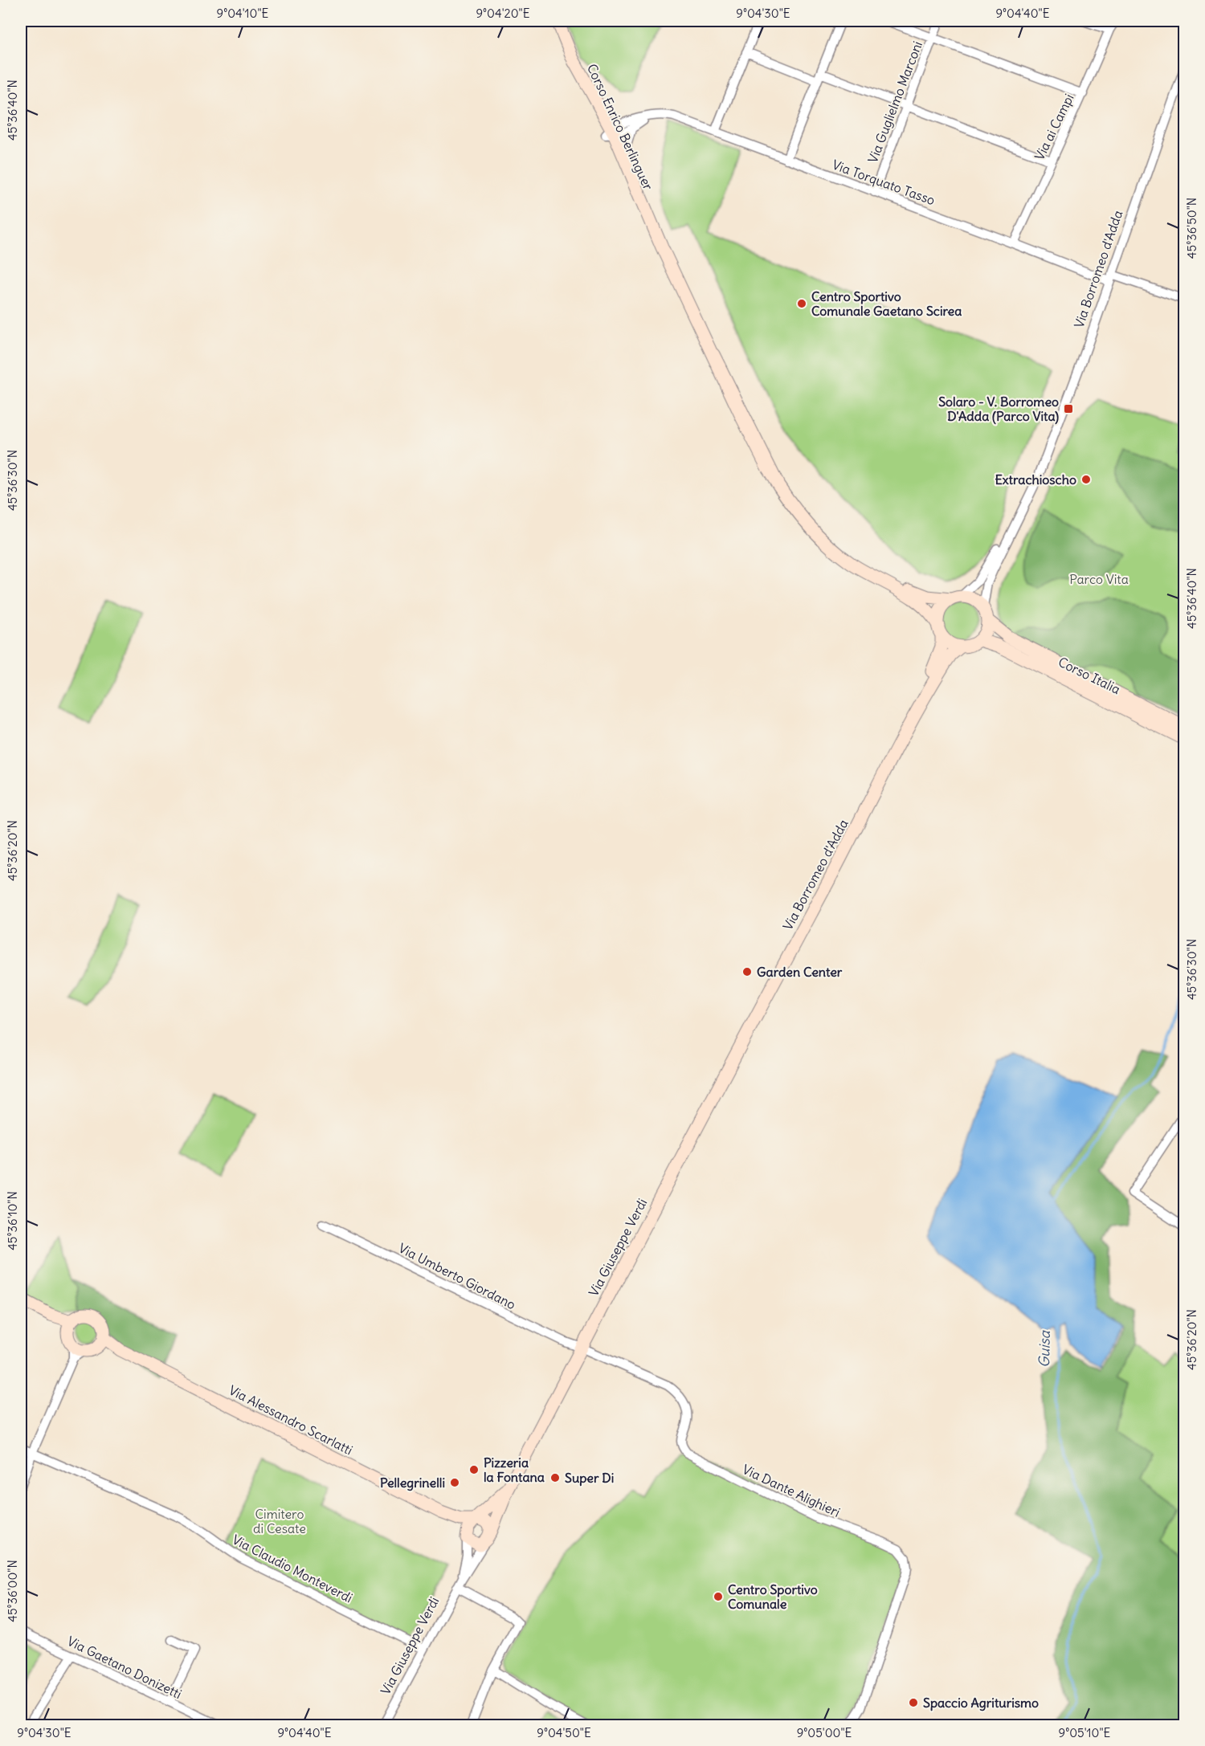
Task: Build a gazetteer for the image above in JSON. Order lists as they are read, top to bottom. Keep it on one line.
{"streets":{"street":["Via Guglielmo Marconi","Corso Enrico Berlinguer","Via ai Campi","Via Torquato Tasso","Via Borromeo d'Adda","Corso Italia","Via Giuseppe Verdi","Via Umberto Giordano","Via Alessandro Scarlatti","Via Dante Alighieri","Via Claudio Monteverdi","Via Gaetano Donizetti"]},"crossings":[["Via Guglielmo Marconi","Via Torquato Tasso"],["Corso Enrico Berlinguer","Via Torquato Tasso"],["Corso Enrico Berlinguer","Via Borromeo d'Adda"],["Corso Enrico Berlinguer","Corso Italia"],["Via ai Campi","Via Torquato Tasso"],["Via Torquato Tasso","Via Borromeo d'Adda"],["Via Borromeo d'Adda","Corso Italia"],["Via Borromeo d'Adda","Via Giuseppe Verdi"],["Via Giuseppe Verdi","Via Umberto Giordano"],["Via Giuseppe Verdi","Via Alessandro Scarlatti"],["Via Giuseppe Verdi","Via Dante Alighieri"],["Via Giuseppe Verdi","Via Claudio Monteverdi"],["Via Umberto Giordano","Via Dante Alighieri"]],"water":["Guisa"],"parks":["Parco Vita","Cimitero di Cesate"],"places":{"other":["Centro Sportivo Comunale Gaetano Scirea","Extrachioscho","Garden Center","Pizzeria la Fontana","Super Di","Pellegrinelli","Centro Sportivo Comunale","Spaccio Agriturismo"],"transit":["Solaro - V. Borromeo D'Adda (Parco Vita)"]},"coordinates":["9°04'10\"E","9°04'20\"E","9°04'30\"E","9°04'40\"E","45°36'40\"N","45°36'50\"N","45°36'30\"N","45°36'20\"N","45°36'10\"N","45°36'00\"N","9°04'50\"E","9°05'00\"E","9°05'10\"E"]}
